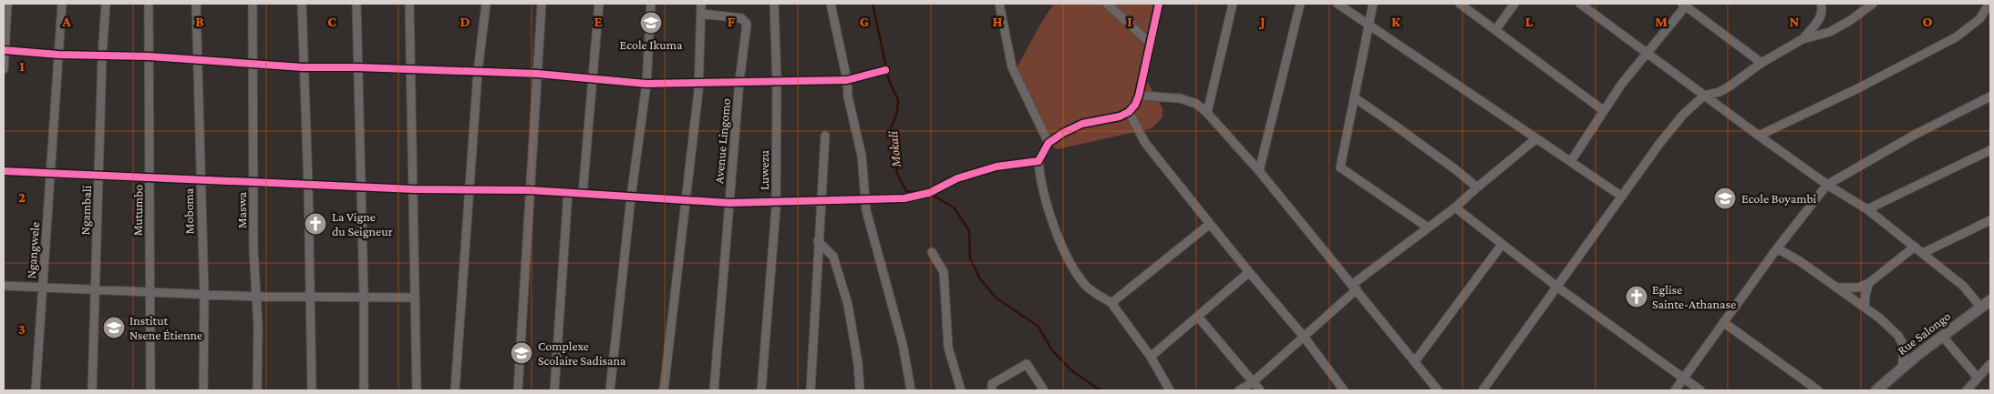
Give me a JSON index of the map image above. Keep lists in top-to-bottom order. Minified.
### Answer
{"streets":{"street":["Avenue Lingomo","Luwezu","Ngambali","Mutumbo","Maswa","Moboma","Ngangwele","Rue Salongo"]},"water":["Mokali"],"places":{"school or university":["Ecole Ikuma","Ecole Boyambi","Institut Nsene Étienne","Complexe Scolaire Sadisana"],"church":["La Vigne du Seigneur","Eglise Sainte-Athanase"]},"grid":{"columns":["A","B","C","D","E","F","G","H","I","J","K","L","M","N","O"],"rows":["1","2","3"]}}
